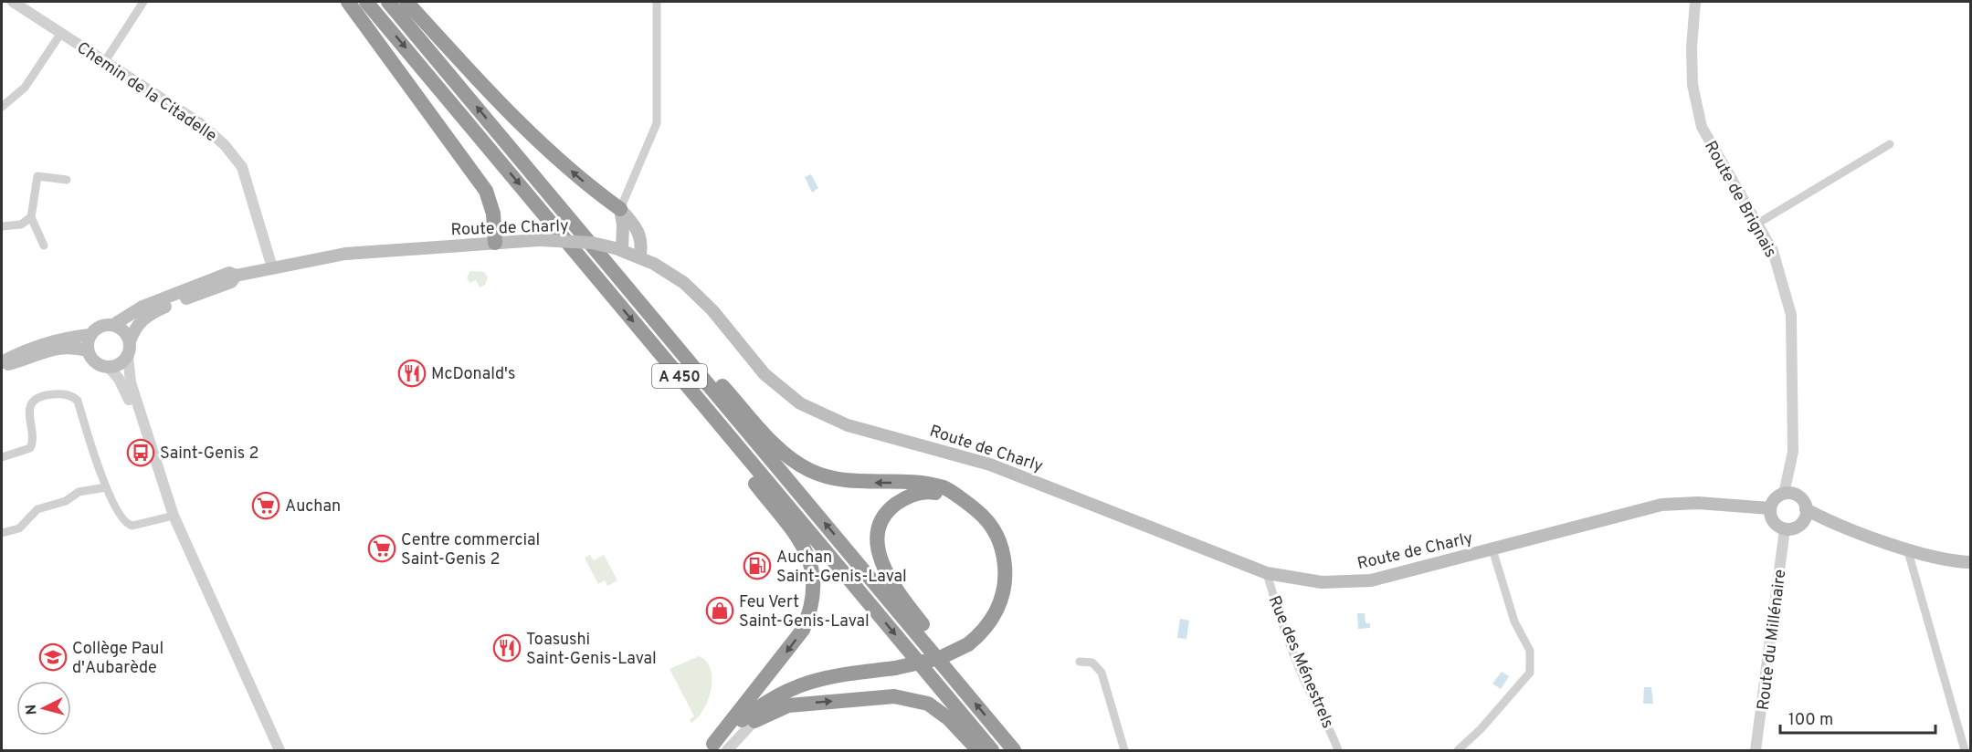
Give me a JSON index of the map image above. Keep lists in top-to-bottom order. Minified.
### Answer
{"streets":{"highway":["A 450"],"main road":["Route de Charly"],"street":["Chemin de la Citadelle","Route de Brignais","Route du Millénaire","Rue des Ménestrels"]},"crossings":[["Chemin de la Citadelle","Route de Charly"],["Route de Brignais","Route de Charly"],["Route de Brignais","Route du Millénaire"],["Route de Charly","Route du Millénaire"],["Route de Charly","Rue des Ménestrels"]],"places":{"restaurant":["McDonald's","Toasushi Saint-Genis-Laval"],"bus stop":["Saint-Genis 2"],"supermarket":["Auchan","Centre commercial Saint-Genis 2"],"fuel station":["Auchan Saint-Genis-Laval"],"shop":["Feu Vert Saint-Genis-Laval"],"school or university":["Collège Paul d'Aubarède"]},"scale_bar":"100 m","north":"left"}
